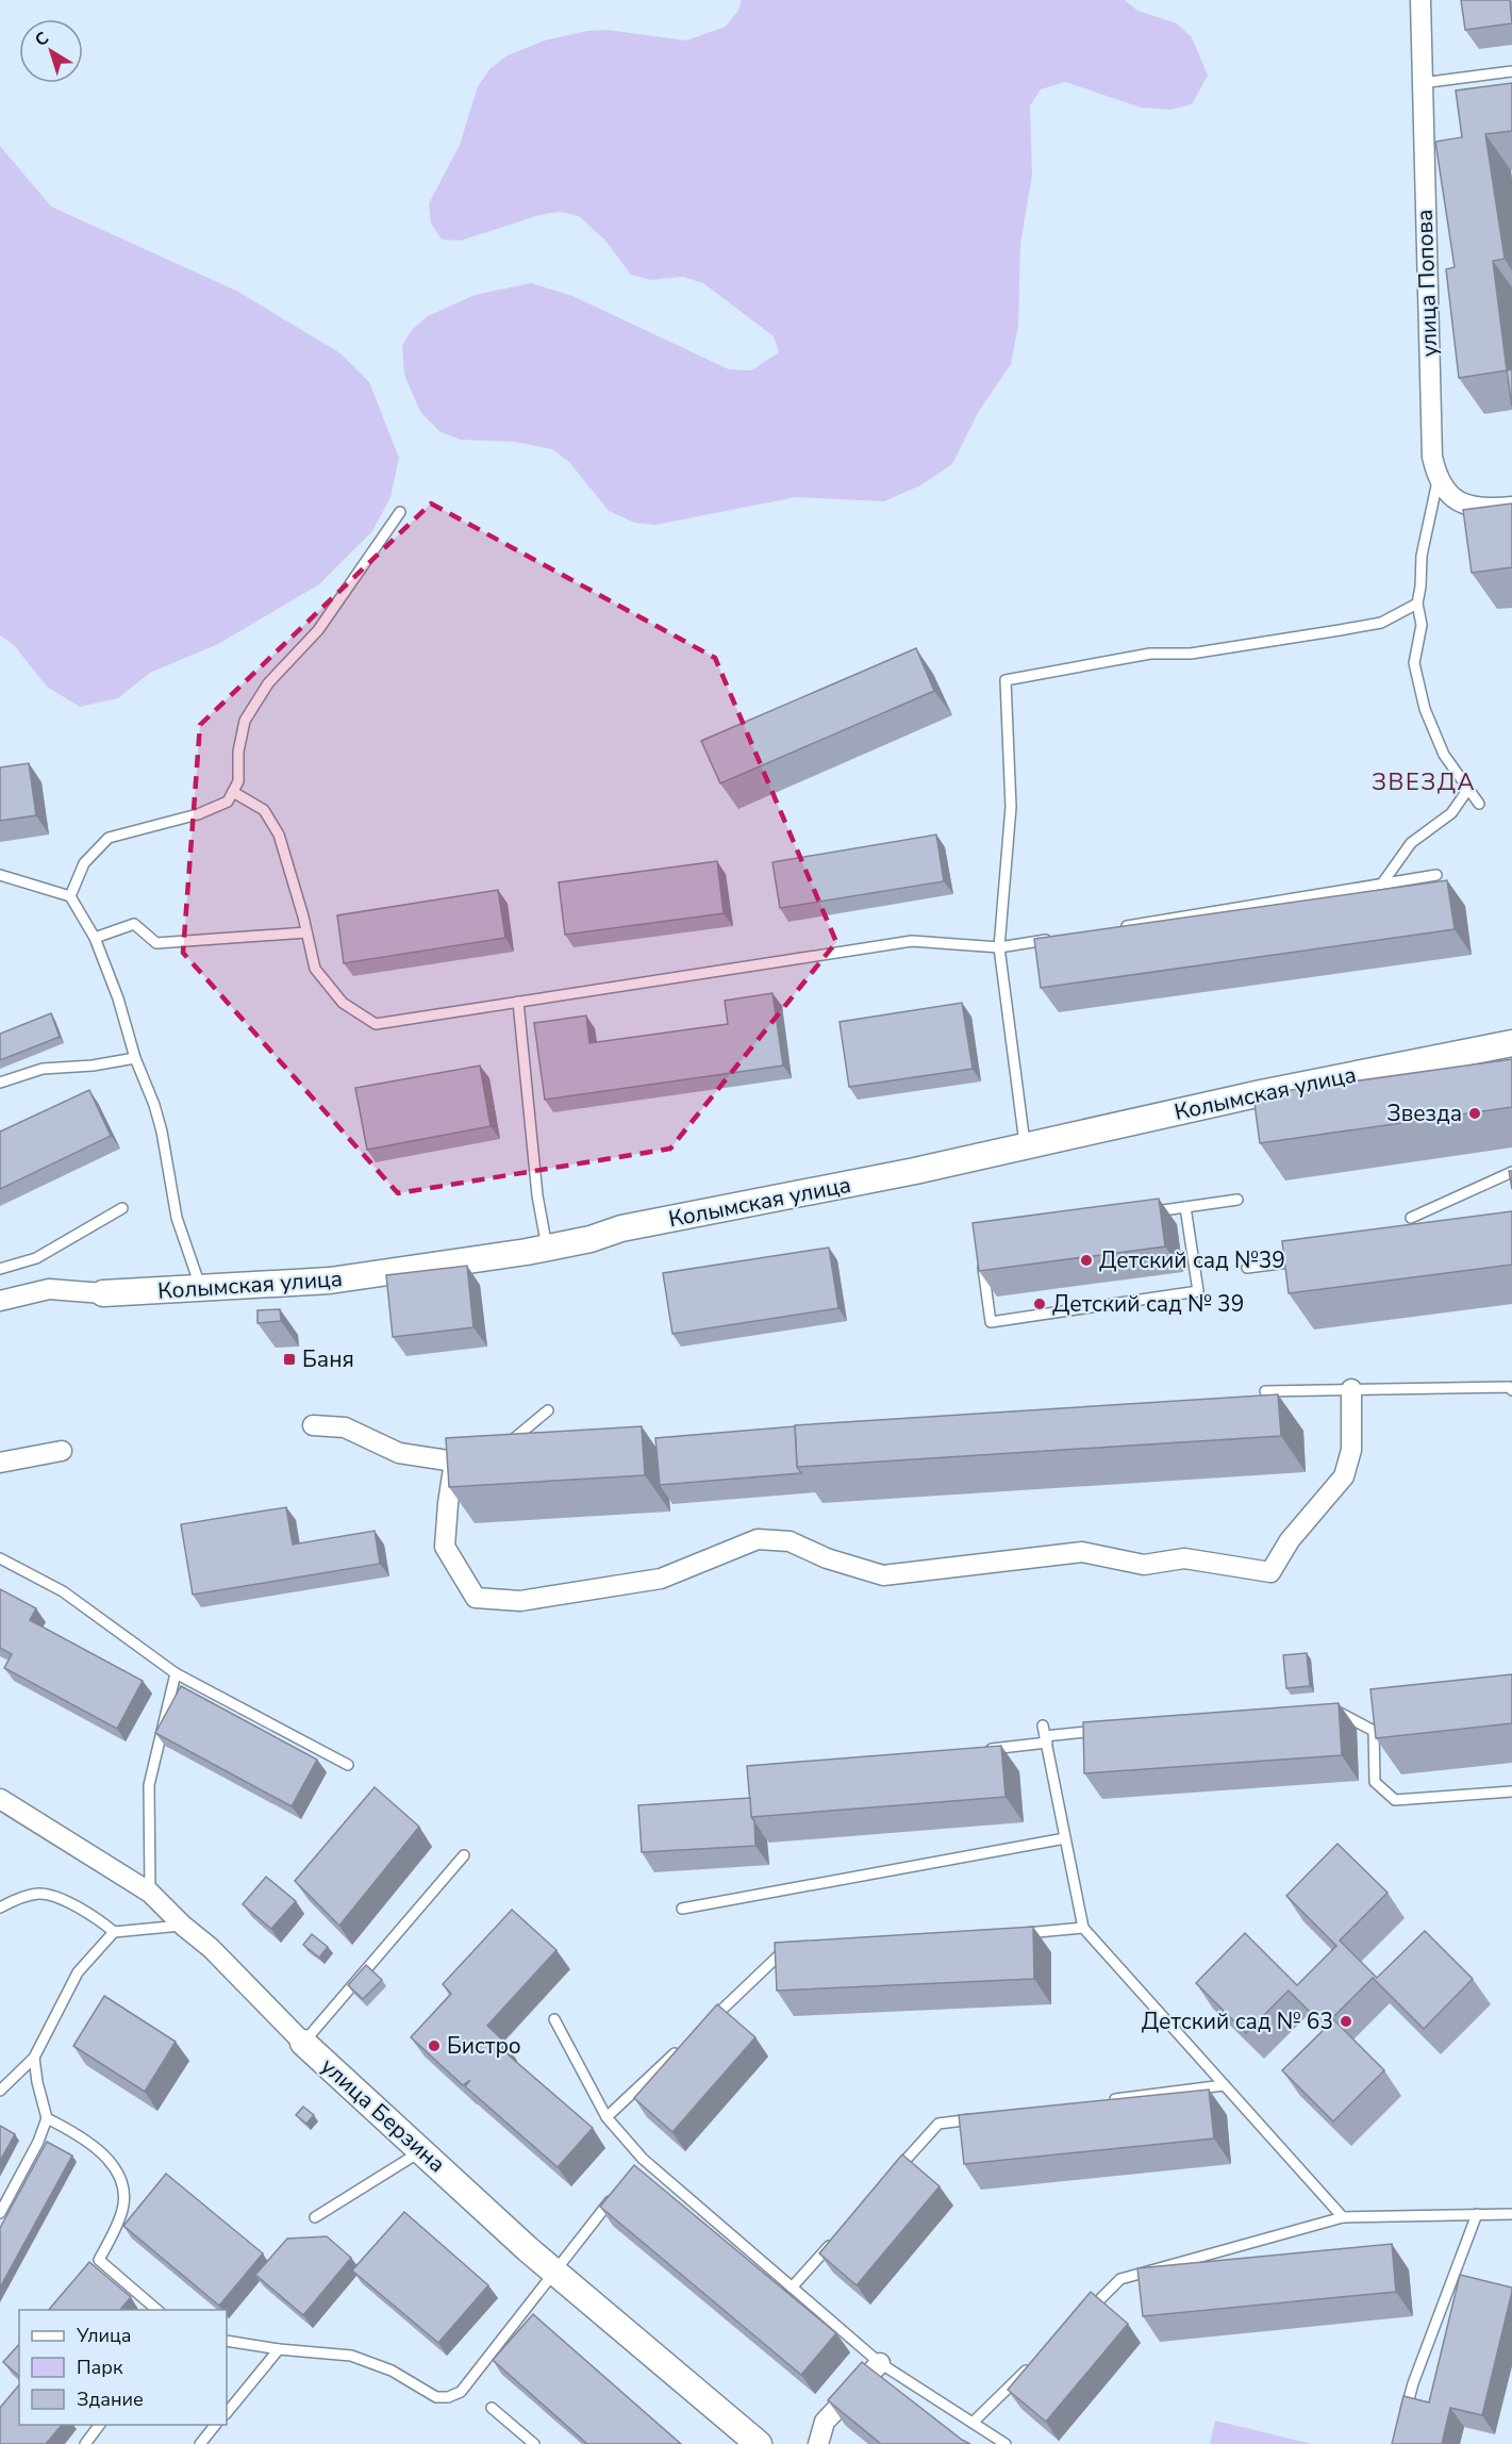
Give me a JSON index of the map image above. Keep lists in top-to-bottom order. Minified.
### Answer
{"streets":{"street":["улица Попова","Колымская улица","улица Берзина"]},"districts":["ЗВЕЗДА"],"places":{"other":["Звезда","Детский сад №39","Детский сад № 39","Детский сад № 63","Бистро"],"transit":["Баня"]},"legend":["Улица","Парк","Здание"],"north":"top left"}
